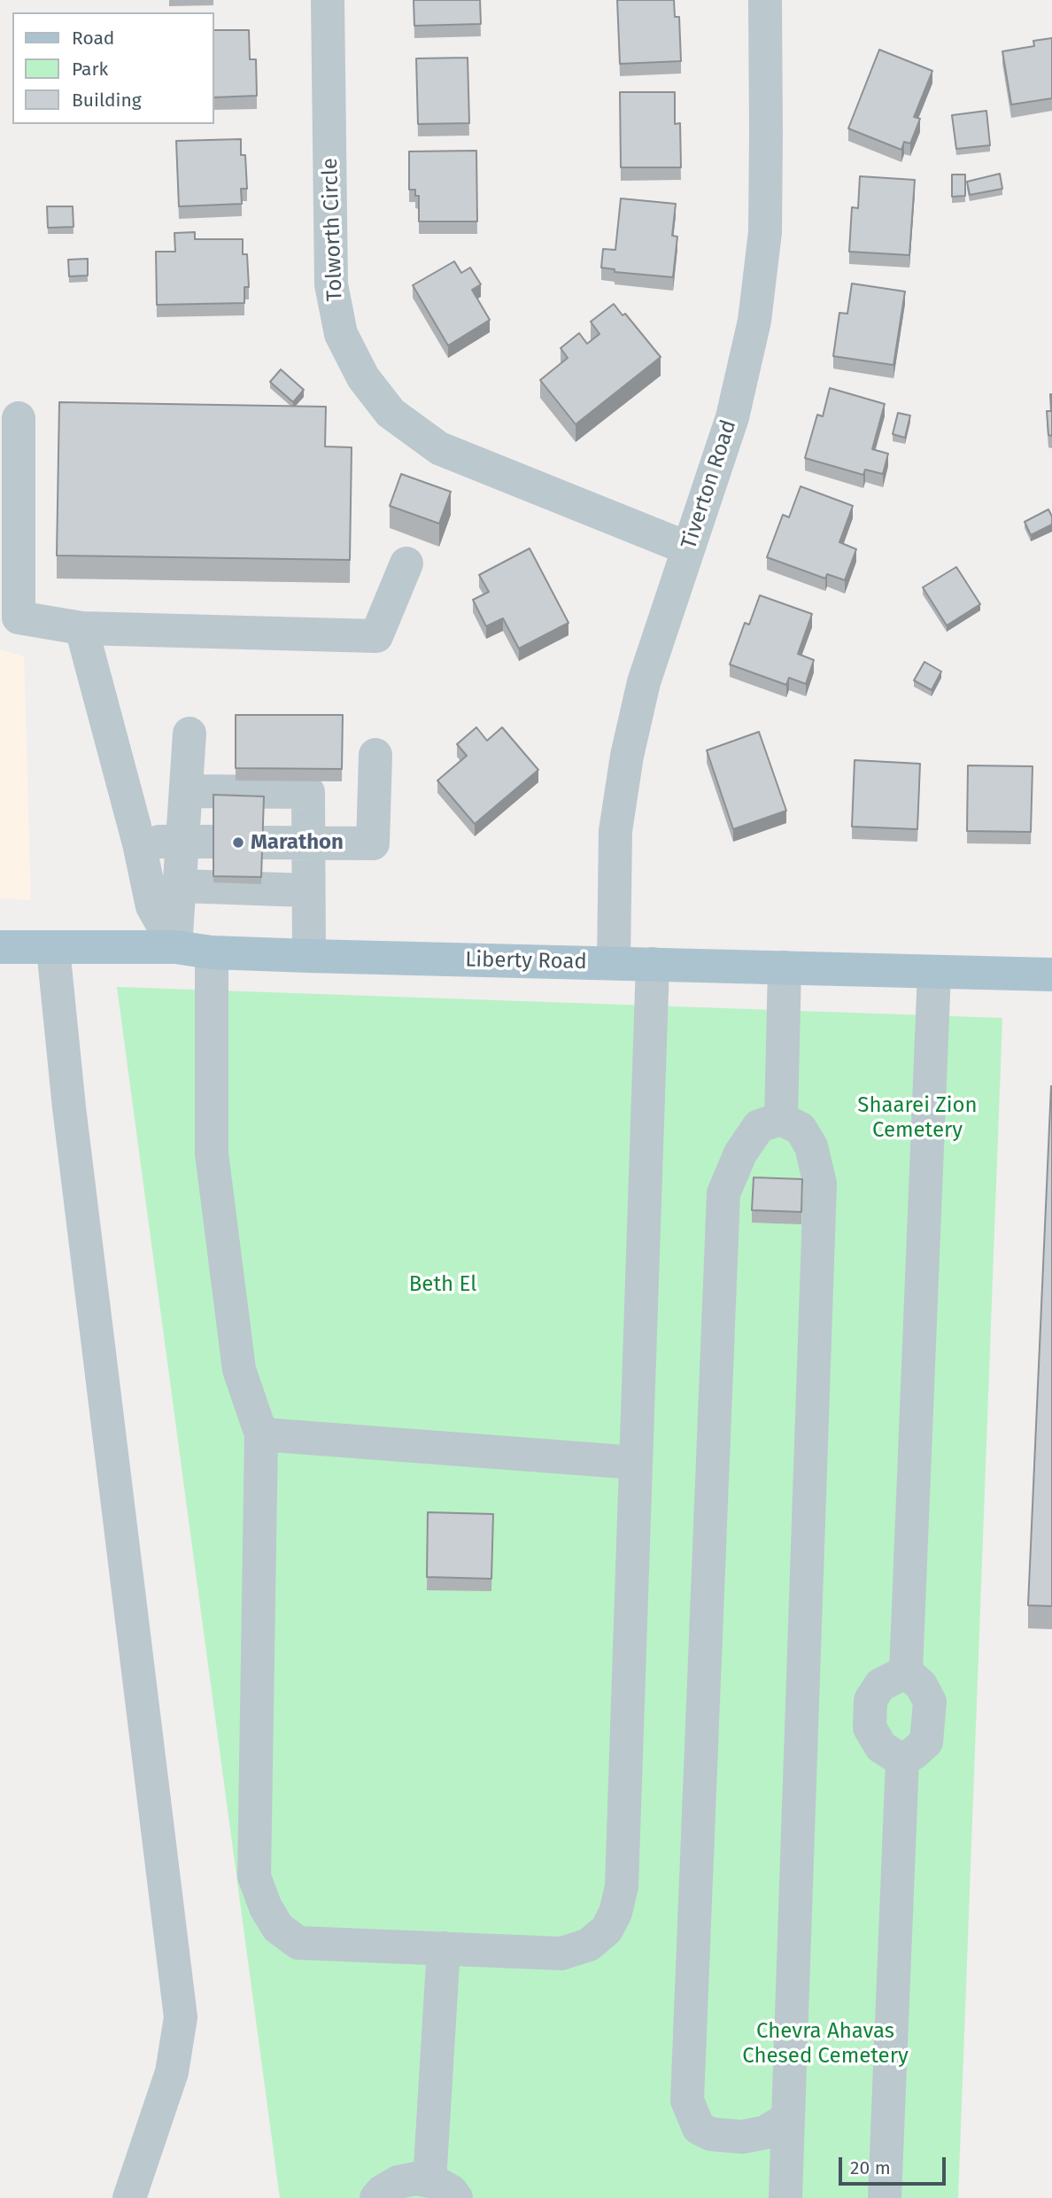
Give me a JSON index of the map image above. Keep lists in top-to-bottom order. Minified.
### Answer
{"streets":{"main road":["Liberty Road"],"street":["Tolworth Circle","Tiverton Road"]},"crossings":[["Tolworth Circle","Tiverton Road"],["Tiverton Road","Liberty Road"]],"parks":["Shaarei Zion Cemetery","Beth El","Chevra Ahavas Chesed Cemetery"],"places":["Marathon"],"legend":["Road","Park","Building"],"scale_bar":"20 m"}
